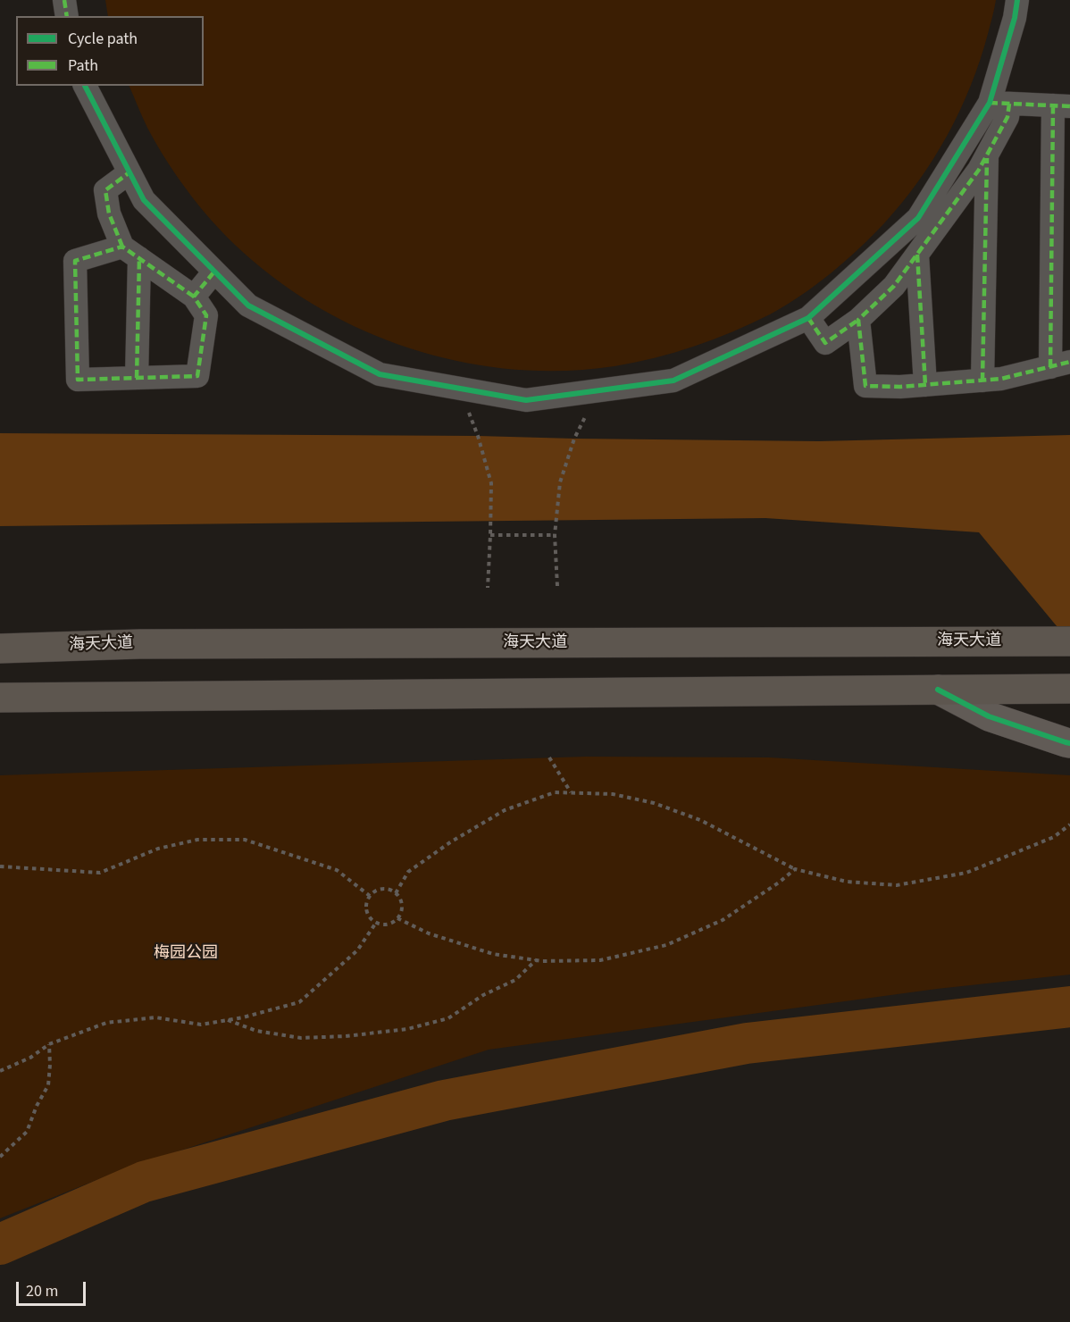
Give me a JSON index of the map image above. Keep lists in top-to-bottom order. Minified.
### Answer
{"streets":{"main road":["海天大道"]},"parks":["梅园公园"],"legend":["Cycle path","Path"],"scale_bar":"20 m"}
